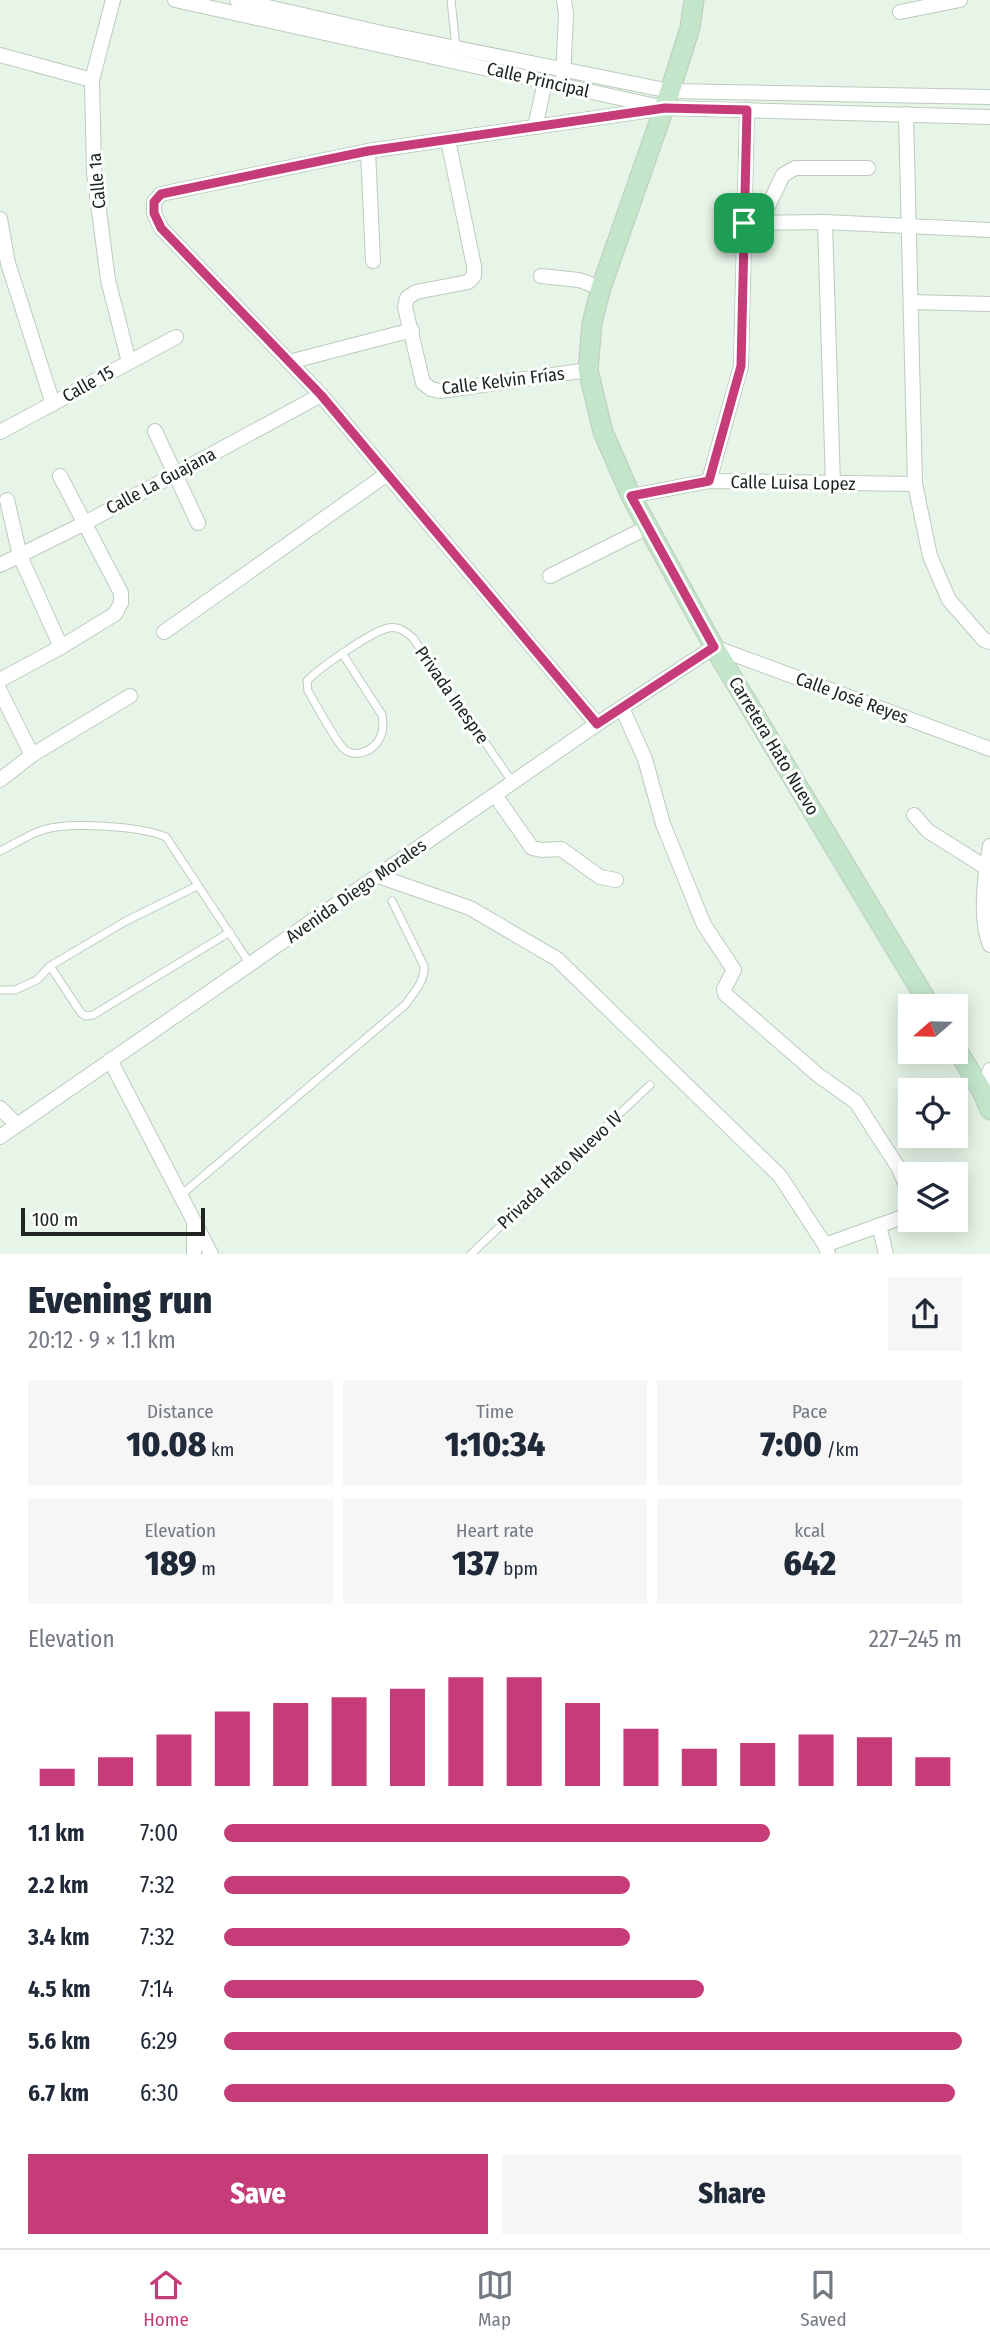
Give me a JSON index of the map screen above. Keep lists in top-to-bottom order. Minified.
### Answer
{"streets":{"main road":["Carretera Hato Nuevo"],"street":["Calle Principal","Calle 1a","Calle Kelvin Frías","Calle 15","Calle La Guajana","Calle Luisa Lopez","Calle José Reyes","Avenida Diego Morales"],"lane":["Privada Inespre","Privada Hato Nuevo IV"]},"crossings":[["Calle Principal","Carretera Hato Nuevo"],["Calle 1a","Calle 15"],["Calle Kelvin Frías","Carretera Hato Nuevo"],["Calle Luisa Lopez","Carretera Hato Nuevo"],["Privada Inespre","Avenida Diego Morales"],["Calle José Reyes","Carretera Hato Nuevo"],["Calle José Reyes","Avenida Diego Morales"],["Carretera Hato Nuevo","Avenida Diego Morales"]],"scale_bar":"100 m","north":"left","page":{"scale":"100 m","heading":["Evening run","20:12 · 9 × 1.1 km"],"stats":[["Distance","10.08 km"],["Time","1:10:34"],["Pace","7:00 /km"],["Elevation","189 m"],["Heart rate","137 bpm"],["kcal","642"]],"chart":["Elevation","227–245 m"],"list":[{"name":"1.1 km","note":"7:00"},{"name":"2.2 km","note":"7:32"},{"name":"3.4 km","note":"7:32"},{"name":"4.5 km","note":"7:14"},{"name":"5.6 km","note":"6:29"},{"name":"6.7 km","note":"6:30"}],"buttons":["Save","Share"],"tabs":["Home","Map","Saved"]}}
